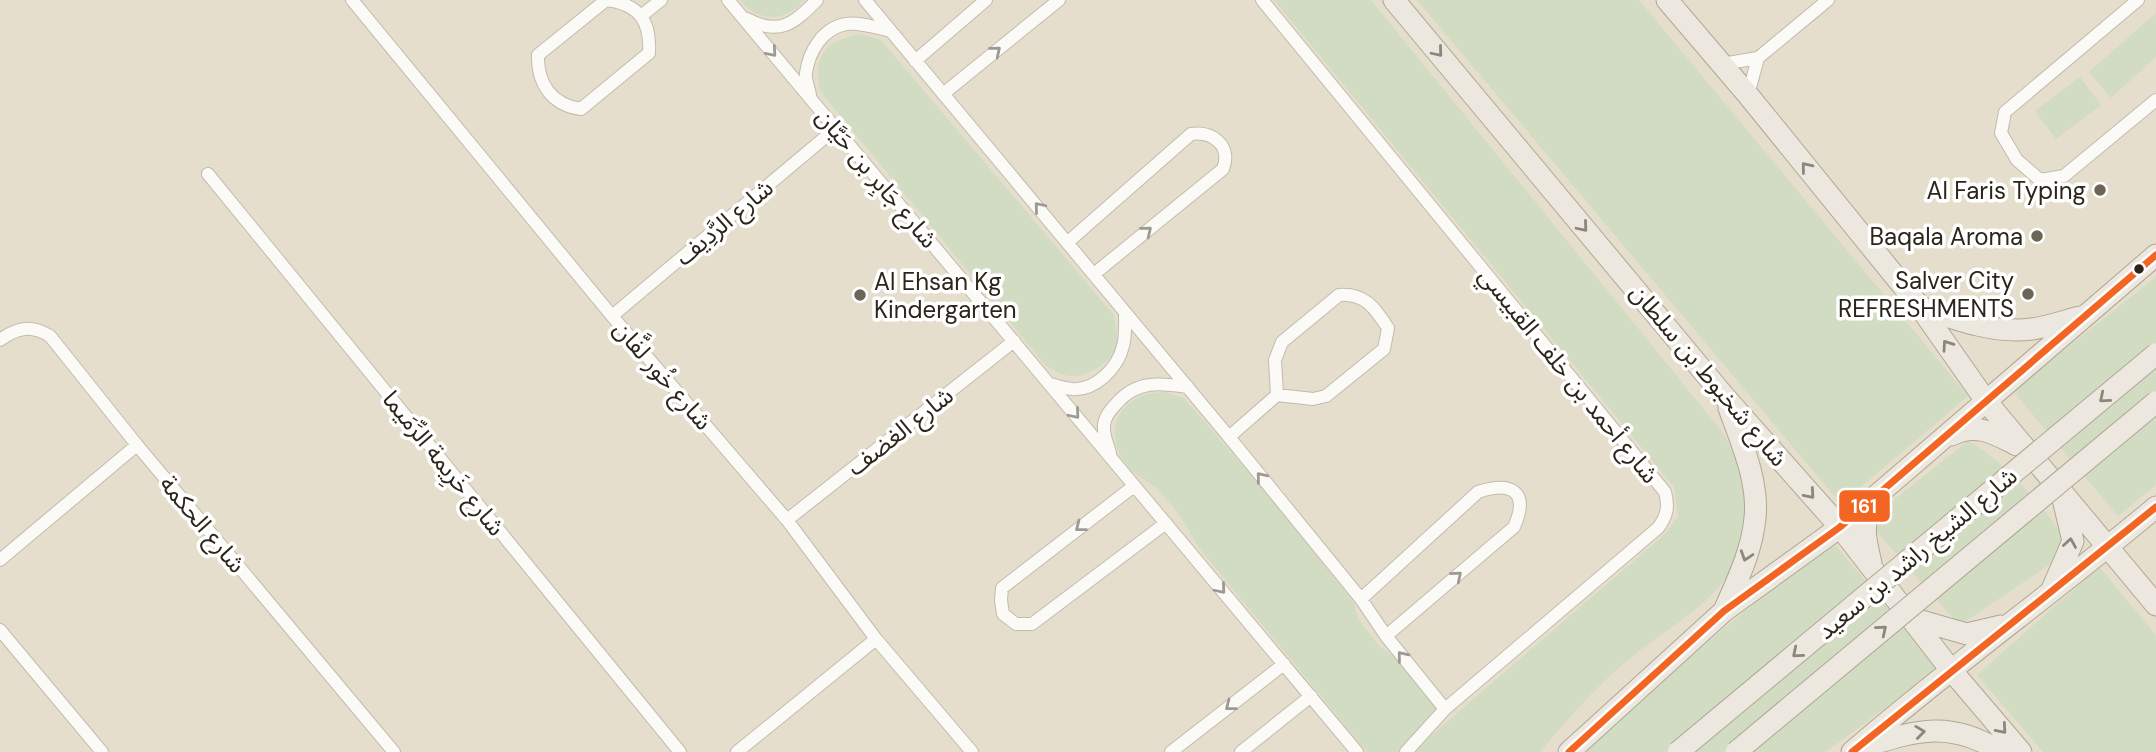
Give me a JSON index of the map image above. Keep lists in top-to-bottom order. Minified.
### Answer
{"streets":{"main road":["شارع شخبوط بن سلطان","شارع الشيخ راشد بن سعيد"],"street":["شارع جَابِر بن حَيَّان","شارع الرَّدِيف","شارع خُور لفَّان","شارع أحمد بن خلف القبيسي","شارع الغضف","شارع خَرِيمة الرِّمَيما","شارع الحكمة"]},"crossings":[["شارع جَابِر بن حَيَّان","شارع الرَّدِيف"],["شارع جَابِر بن حَيَّان","شارع الغضف"],["شارع الرَّدِيف","شارع خُور لفَّان"],["شارع خُور لفَّان","شارع الغضف"]],"one_way":["شارع شخبوط بن سلطان"],"places":["Al Faris Typing","Baqala Aroma","Salver City REFRESHMENTS","Al Ehsan Kg Kindergarten"],"lines":["transit line 161"]}
